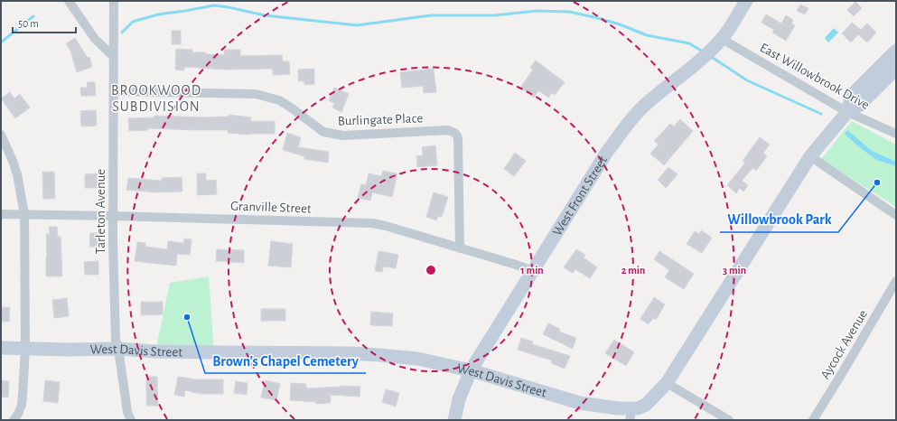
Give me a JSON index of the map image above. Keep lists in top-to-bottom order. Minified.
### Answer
{"streets":{"street":["East Willowbrook Drive","Burlingate Place","West Front Street","Granville Street","Tarleton Avenue","Aycock Avenue","West Davis Street"]},"crossings":[["East Willowbrook Drive","West Front Street"],["East Willowbrook Drive","West Davis Street"],["Burlingate Place","Granville Street"],["Burlingate Place","Tarleton Avenue"],["West Front Street","Granville Street"],["West Front Street","West Davis Street"],["Granville Street","Tarleton Avenue"],["Tarleton Avenue","West Davis Street"]],"districts":["BROOKWOOD SUBDIVISION"],"places":["Willowbrook Park","Brown's Chapel Cemetery"],"scale_bar":"50 m","rings":["1 min","2 min","3 min"]}
